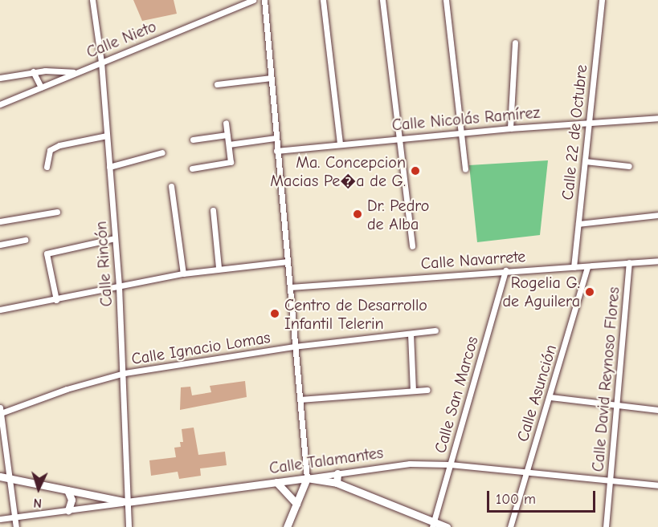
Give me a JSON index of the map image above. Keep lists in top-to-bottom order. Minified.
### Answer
{"streets":{"street":["Calle Nieto","Calle Nicolás Ramírez","Calle 22 de Octubre","Calle Navarrete","Calle Rincón","Calle Ignacio Lomas","Calle David Reynoso Flores","Calle Asunción","Calle San Marcos","Calle Talamantes"]},"crossings":[["Calle Nieto","Calle Rincón"],["Calle Nicolás Ramírez","Calle 22 de Octubre"],["Calle 22 de Octubre","Calle Navarrete"],["Calle Navarrete","Calle David Reynoso Flores"],["Calle Navarrete","Calle Asunción"],["Calle Navarrete","Calle San Marcos"],["Calle Rincón","Calle Ignacio Lomas"],["Calle Rincón","Calle Talamantes"],["Calle David Reynoso Flores","Calle Talamantes"],["Calle Asunción","Calle Talamantes"],["Calle San Marcos","Calle Talamantes"]],"places":["Ma. Concepcion Macias Pe�a de G.","Dr. Pedro de Alba","Rogelia G. de Aguilera","Centro de Desarrollo Infantil Telerin"],"scale_bar":"100 m","north":"bottom"}
